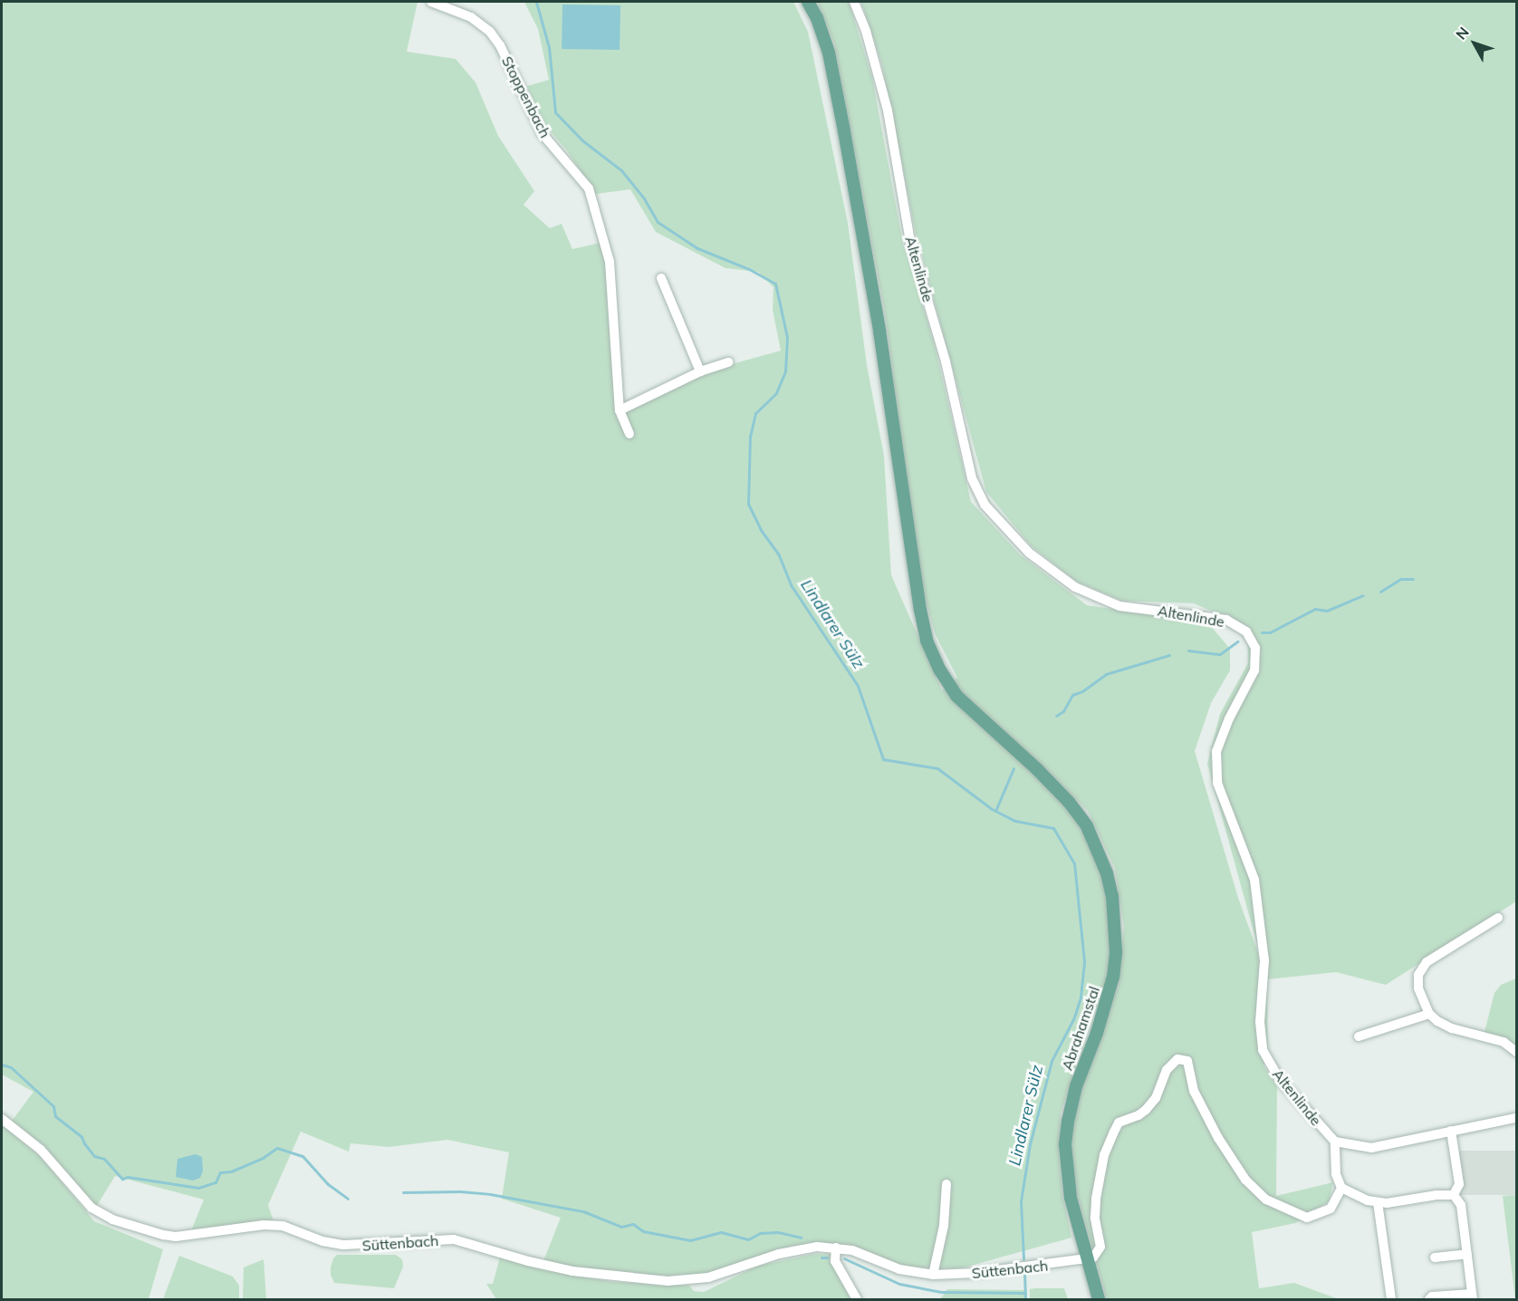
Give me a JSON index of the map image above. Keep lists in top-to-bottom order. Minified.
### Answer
{"streets":{"main road":["Abrahamstal"],"street":["Stoppenbach","Altenlinde","Süttenbach"]},"crossings":[["Abrahamstal","Süttenbach"]],"water":["Lindlarer Sülz"],"north":"top left"}
